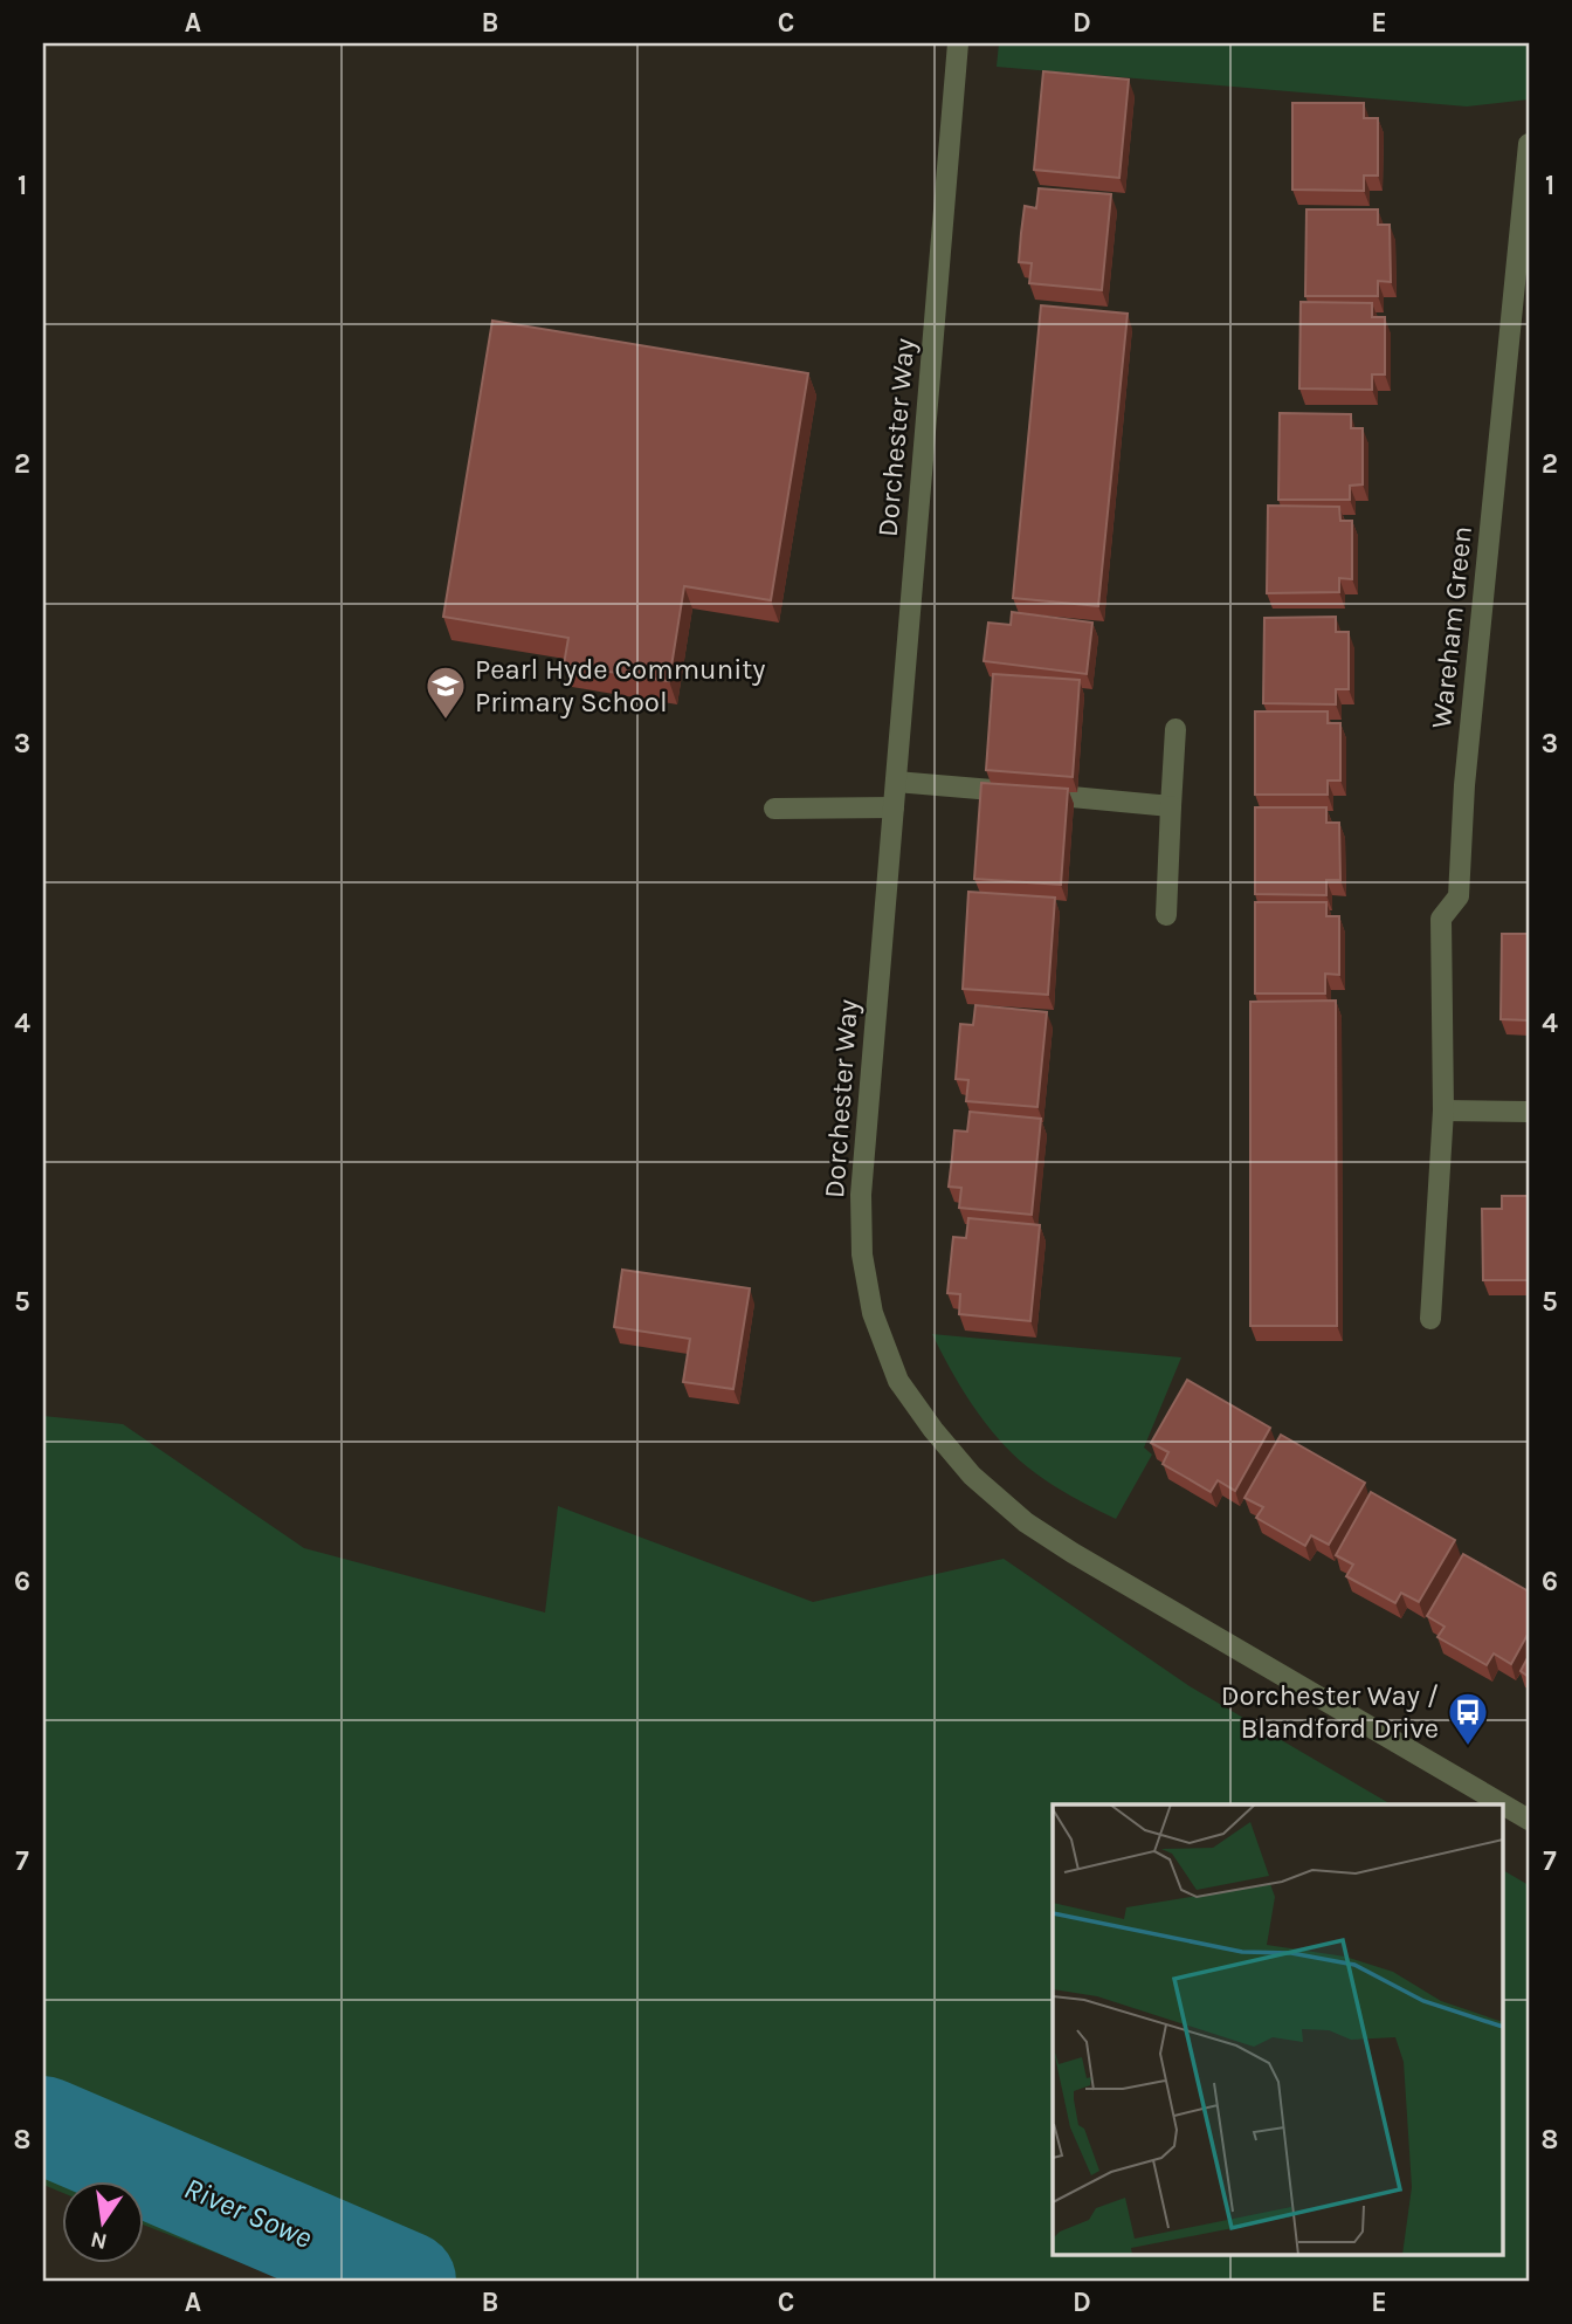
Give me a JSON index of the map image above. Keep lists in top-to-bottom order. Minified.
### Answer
{"streets":{"street":["Dorchester Way","Wareham Green"]},"water":["River Sowe"],"places":{"school or university":["Pearl Hyde Community Primary School"],"bus stop":["Dorchester Way / Blandford Drive"]},"north":"bottom","grid":{"columns":["A","B","C","D","E"],"rows":["1","2","3","4","5","6","7","8"]}}
